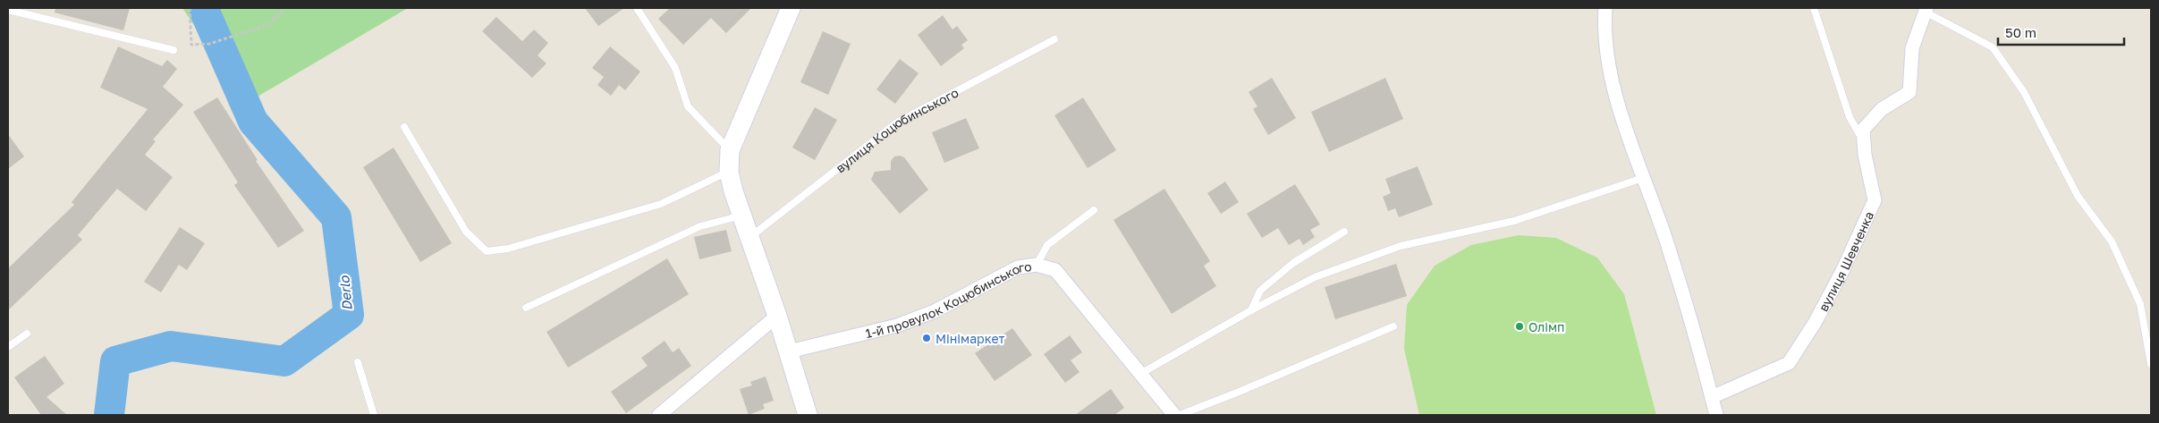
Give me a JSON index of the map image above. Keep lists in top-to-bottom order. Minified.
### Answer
{"streets":{"street":["вулиця Шевченка","1-й провулок Коцюбинського"],"lane":["вулиця Коцюбинського"]},"water":["Derlo"],"places":["Олімп","Мінімаркет"],"scale_bar":"50 m"}
